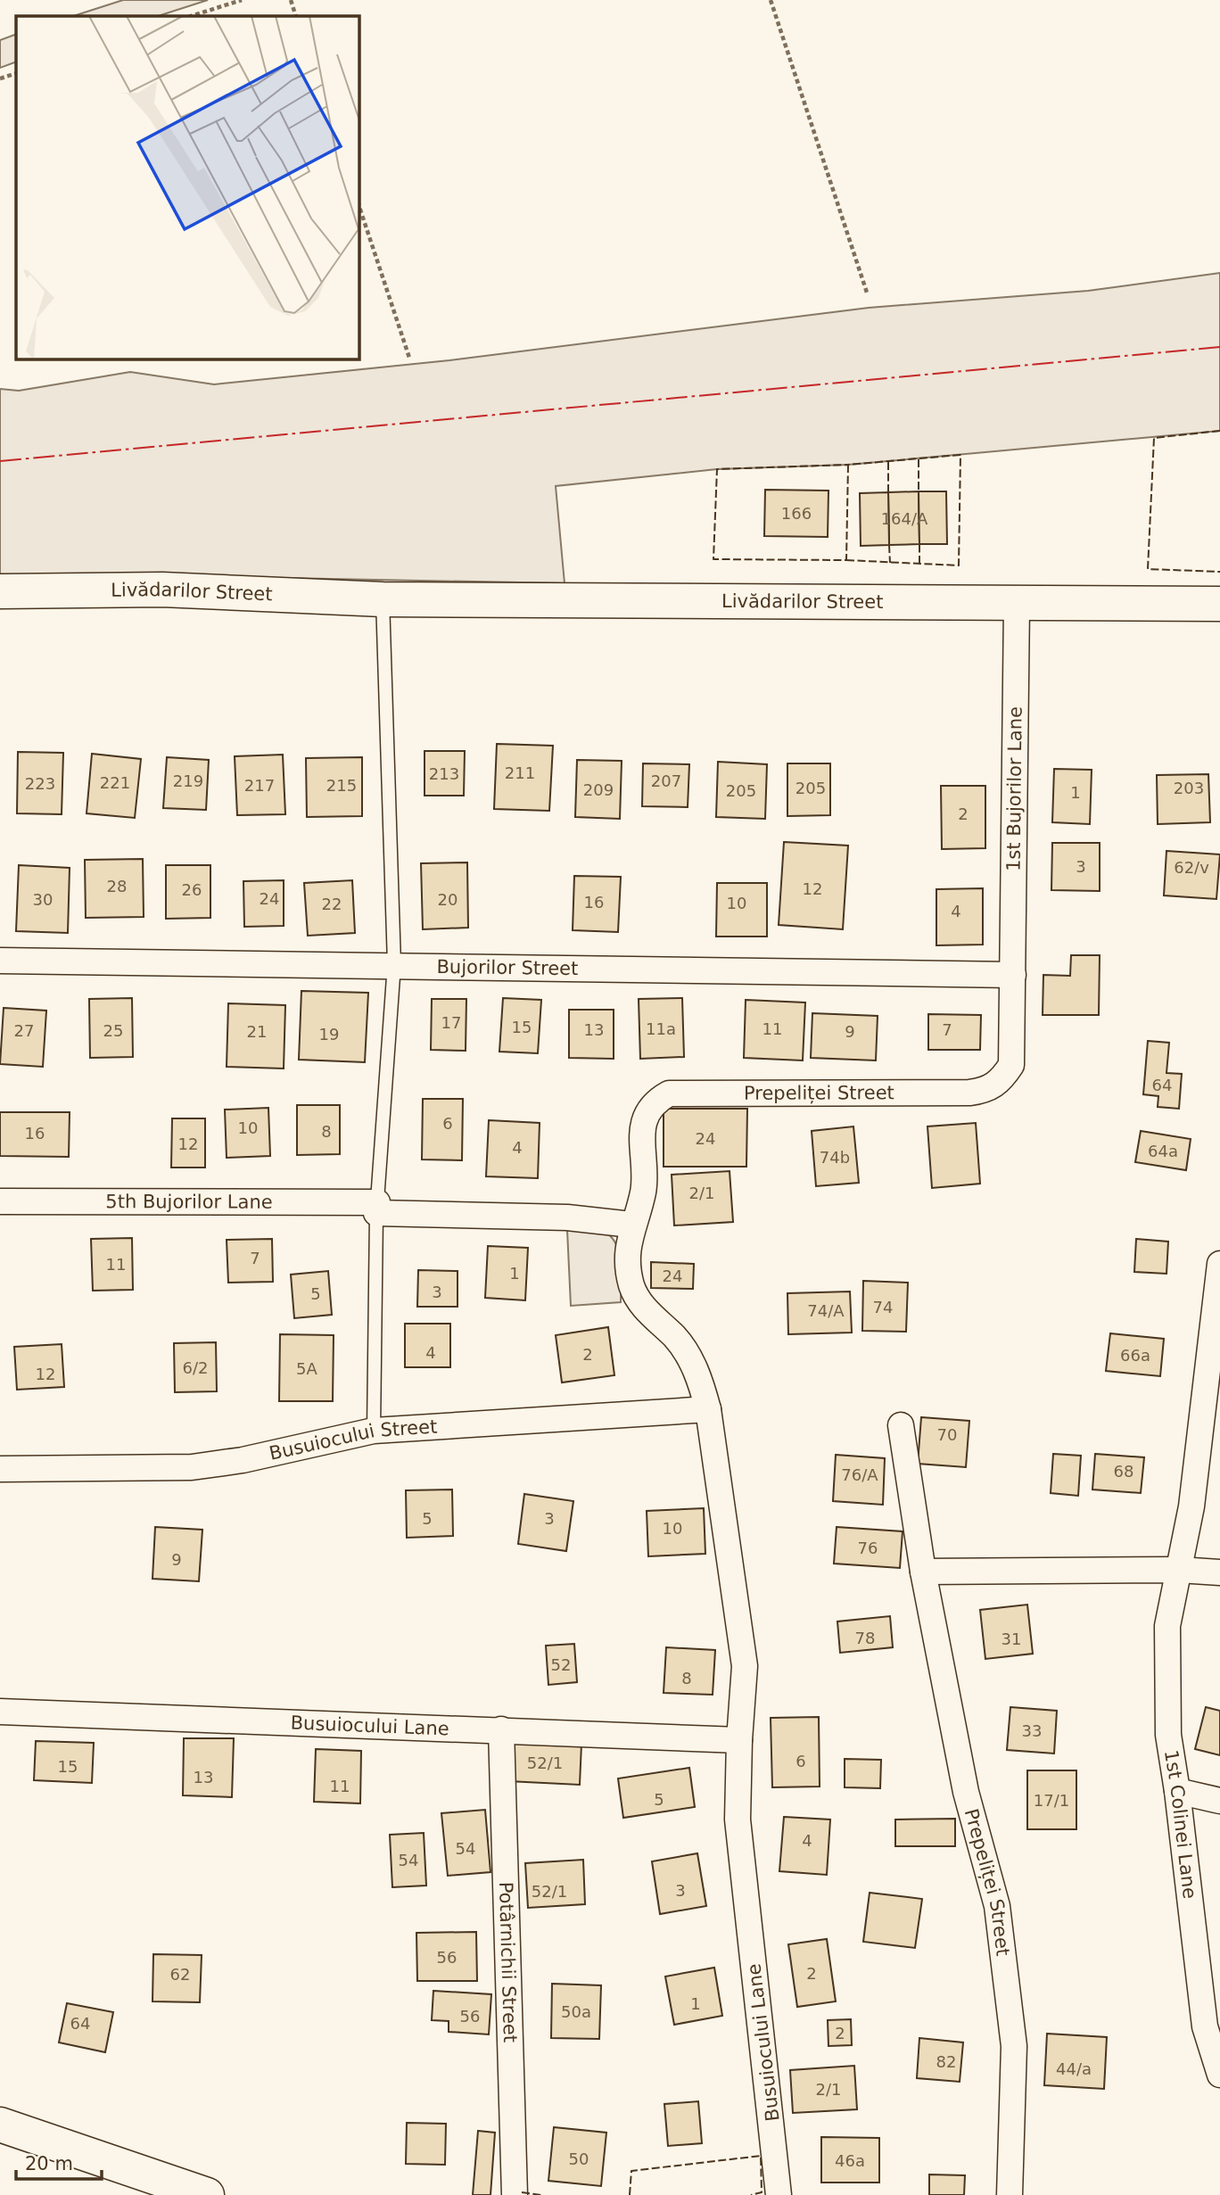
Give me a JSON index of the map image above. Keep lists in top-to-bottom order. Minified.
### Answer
{"streets":{"street":["Livădarilor Street","1st Bujorilor Lane","Bujorilor Street","Prepeliței Street","5th Bujorilor Lane","Busuiocului Street","Busuiocului Lane","1st Colinei Lane","Potârnichii Street"]},"crossings":[["Livădarilor Street","1st Bujorilor Lane"],["1st Bujorilor Lane","Bujorilor Street"],["1st Bujorilor Lane","Prepeliței Street"],["Bujorilor Street","Prepeliței Street"],["Prepeliței Street","5th Bujorilor Lane"],["Prepeliței Street","Busuiocului Lane"],["5th Bujorilor Lane","Busuiocului Lane"],["Busuiocului Street","Busuiocului Lane"],["Busuiocului Lane","Potârnichii Street"]],"house_numbers":["166","164/A","211","213","219","207","221","223","217","215","205","203","209","205","1","2","3","62/v","28","12","26","24","30","20","16","10","22","4","17","15","11a","11","13","7","27","25","21","9","19","64","6","10","8","16","24","12","4","64a","74b","2/1","7","11","1","24","3","5","74","74/A","4","2","66a","6/2","5A","12","70","68","76/A","5","3","10","76","9","78","31","52","8","33","6","52/1","15","13","11","5","17/1","4","54","54","3","52/1","56","2","62","1","50a","56","64","2","82","44/a","2/1","50","46a"],"scale_bar":"20 m"}
